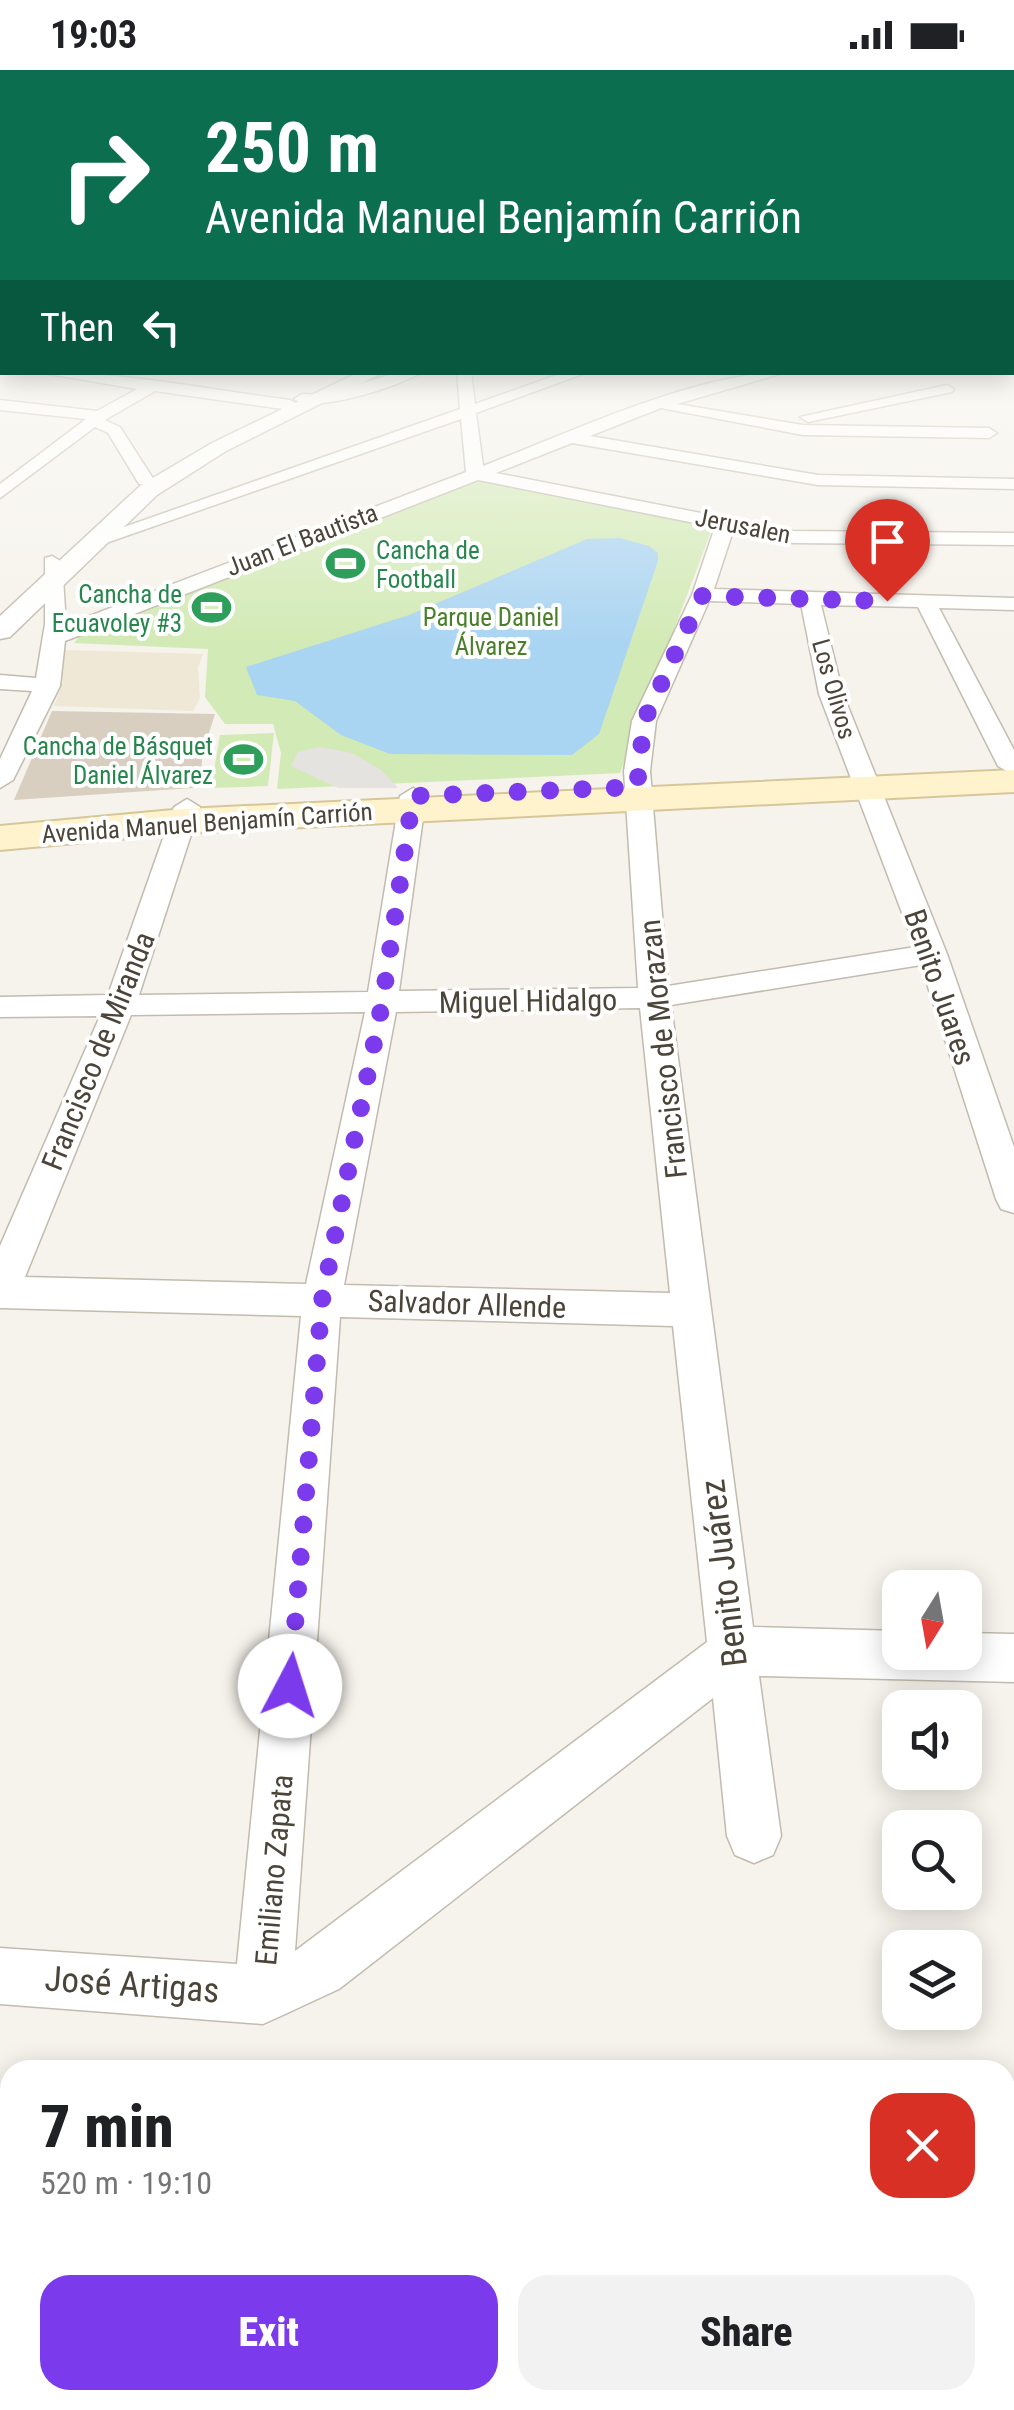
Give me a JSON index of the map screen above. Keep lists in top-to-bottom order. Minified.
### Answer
{"streets":{"main road":["Avenida Manuel Benjamín Carrión"],"street":["Jerusalen","Juan El Bautista","Los Olivos","Benito Juares","Miguel Hidalgo","Francisco de Morazan","Francisco de Miranda","Salvador Allende","Benito Juárez","Emiliano Zapata","José Artigas"]},"crossings":[["Jerusalen","Juan El Bautista"],["Jerusalen","Francisco de Morazan"],["Los Olivos","Avenida Manuel Benjamín Carrión"],["Los Olivos","Benito Juares"],["Avenida Manuel Benjamín Carrión","Benito Juares"],["Avenida Manuel Benjamín Carrión","Francisco de Morazan"],["Avenida Manuel Benjamín Carrión","Francisco de Miranda"],["Avenida Manuel Benjamín Carrión","Emiliano Zapata"],["Benito Juares","Miguel Hidalgo"],["Miguel Hidalgo","Francisco de Morazan"],["Miguel Hidalgo","Francisco de Miranda"],["Miguel Hidalgo","Emiliano Zapata"],["Francisco de Morazan","Salvador Allende"],["Francisco de Morazan","Benito Juárez"],["Francisco de Miranda","Salvador Allende"],["Salvador Allende","Benito Juárez"],["Salvador Allende","Emiliano Zapata"],["Emiliano Zapata","José Artigas"]],"parks":["Parque Daniel Álvarez"],"places":{"sports":["Cancha de Football","Cancha de Ecuavoley #3","Cancha de Básquet Daniel Álvarez"]},"north":"bottom","page":{"status":"19:03","turn":["250 m","Avenida Manuel Benjamín Carrión"],"then":"Then","heading":["7 min","520 m · 19:10"],"buttons":["Exit","Share"]}}
